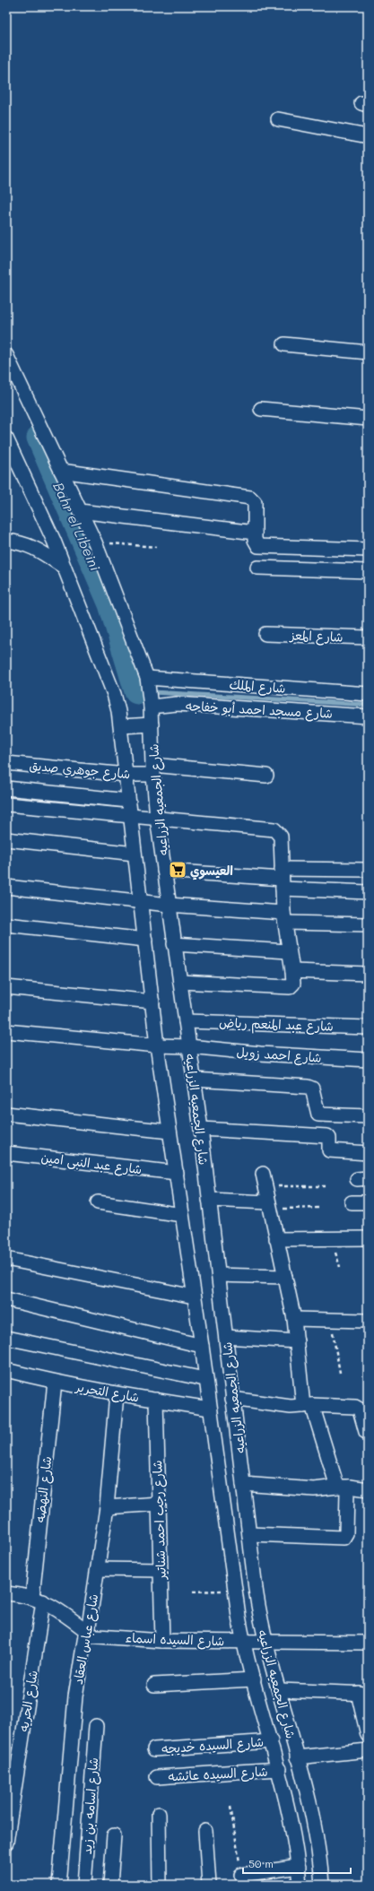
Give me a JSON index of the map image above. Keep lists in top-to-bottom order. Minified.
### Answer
{"streets":{"street":["شارع المعز","شارع الملك","شارع مسجد احمد أبو خفاجه","شارع جوهري صديق","شارع الجمعيه الزراعيه","شارع عبد المنعم رياض","شارع احمد زويل","شارع عبد النبى امين","شارع التحرير","شارع النهضه","شارع رجب احمد شناتير","شارع عباس العقاد","شارع السيده اسماء","شارع الحريه","شارع السيده خديجه","شارع السيده عائشه","شارع اسامه بن زيد"]},"crossings":[["شارع الملك","شارع الجمعيه الزراعيه"],["شارع مسجد احمد أبو خفاجه","شارع الجمعيه الزراعيه"],["شارع جوهري صديق","شارع الجمعيه الزراعيه"],["شارع الجمعيه الزراعيه","شارع عبد المنعم رياض"],["شارع الجمعيه الزراعيه","شارع احمد زويل"],["شارع الجمعيه الزراعيه","شارع عبد النبى امين"],["شارع الجمعيه الزراعيه","شارع التحرير"],["شارع الجمعيه الزراعيه","شارع السيده اسماء"],["شارع الجمعيه الزراعيه","شارع السيده خديجه"],["شارع الجمعيه الزراعيه","شارع السيده عائشه"],["شارع التحرير","شارع النهضه"],["شارع التحرير","شارع رجب احمد شناتير"],["شارع التحرير","شارع عباس العقاد"],["شارع النهضه","شارع الحريه"],["شارع رجب احمد شناتير","شارع السيده اسماء"],["شارع عباس العقاد","شارع السيده اسماء"]],"water":["Bahr el Libeini"],"places":{"supermarket":["العيسوي"]},"scale_bar":"50 m"}
